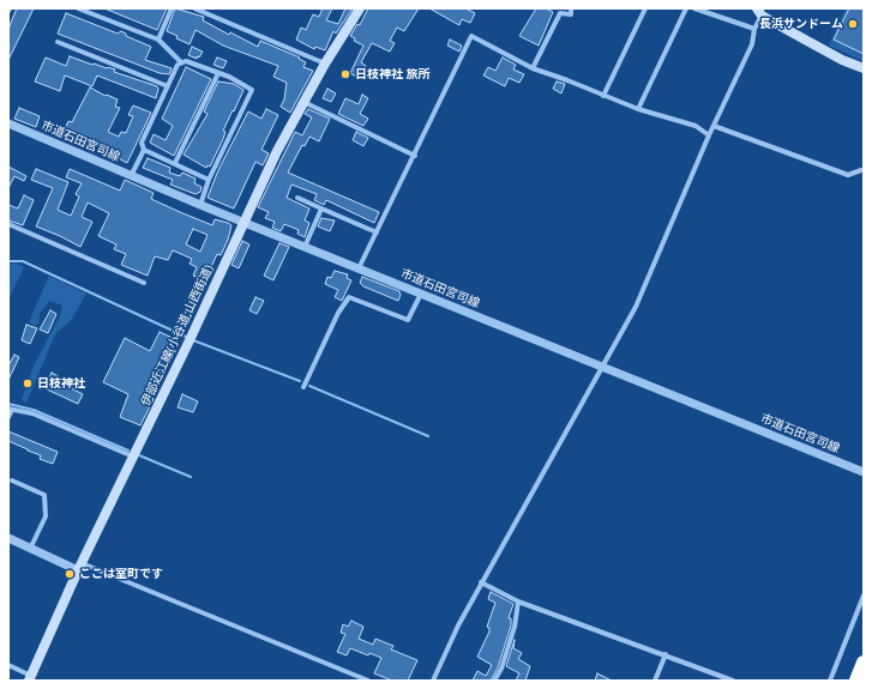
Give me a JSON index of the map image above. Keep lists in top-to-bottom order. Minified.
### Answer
{"streets":{"main road":["伊部近江線(小谷道;山西街道)"],"street":["市道石田宮司線"]},"crossings":[["市道石田宮司線","伊部近江線(小谷道;山西街道)"]],"places":["長浜サンドーム","日枝神社 旅所","日枝神社","ここは室町です"]}
